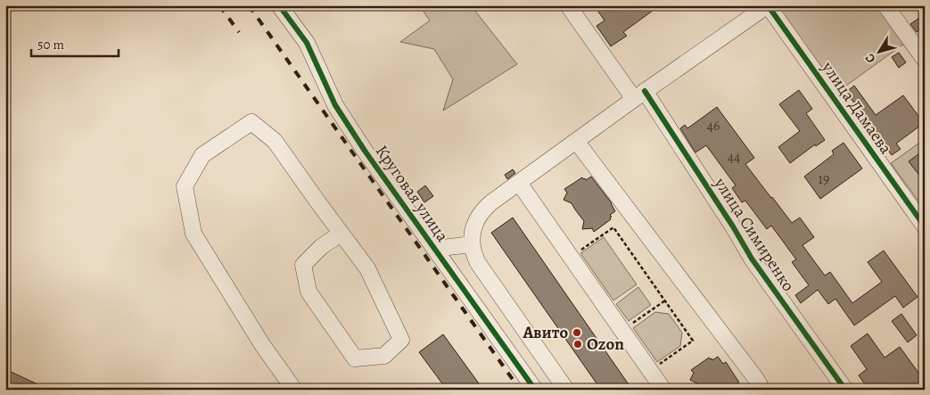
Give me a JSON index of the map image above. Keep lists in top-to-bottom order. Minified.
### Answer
{"streets":{"street":["улица Дамаева","Круговая улица","улица Симиренко"]},"places":["Авито","Ozon"],"house_numbers":["46","44","19"],"scale_bar":"50 m","north":"bottom left"}
